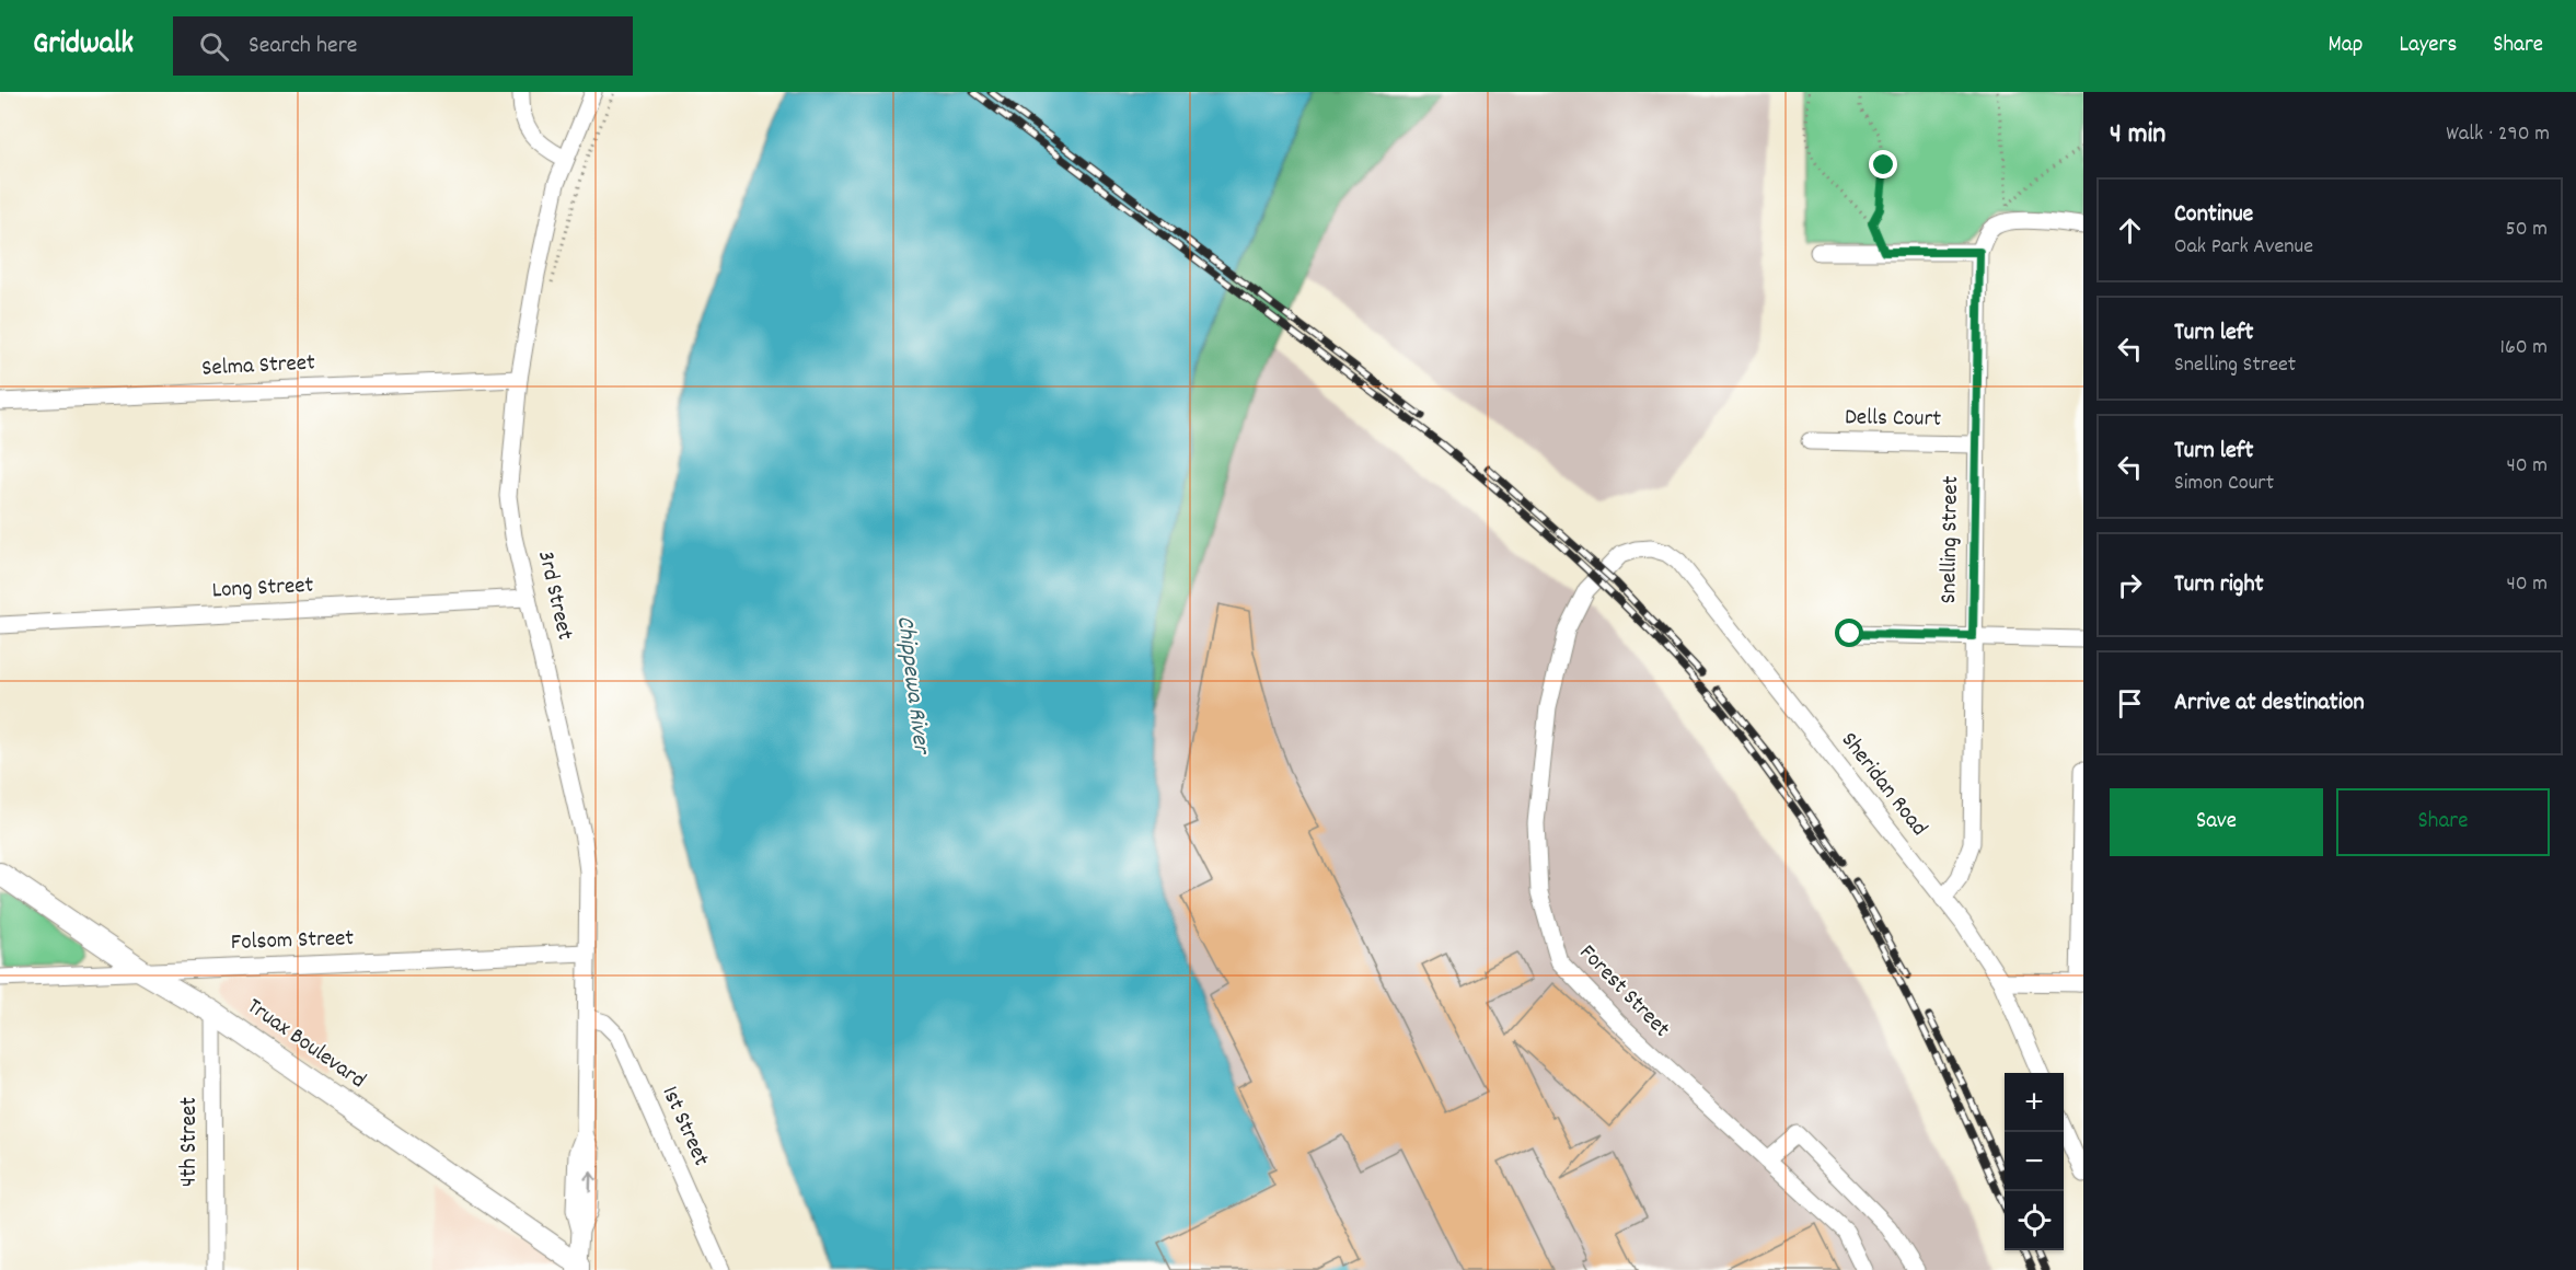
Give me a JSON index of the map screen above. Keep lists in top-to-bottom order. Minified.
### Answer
{"streets":{"main road":["Truax Boulevard"],"street":["Selma Street","Dells Court","Snelling Street","Long Street","3rd Street","Sheridan Road","Folsom Street","Forest Street","1st Street","4th Street"]},"crossings":[["Selma Street","3rd Street"],["Dells Court","Snelling Street"],["Snelling Street","Sheridan Road"],["Long Street","3rd Street"],["3rd Street","Folsom Street"],["3rd Street","Truax Boulevard"],["3rd Street","1st Street"],["Sheridan Road","Forest Street"],["Folsom Street","Truax Boulevard"],["Truax Boulevard","4th Street"]],"water":["Chippewa River"],"page":{"header":"Gridwalk","search":"Search here","nav":["Map","Layers","Share"],"heading":["4 min","Walk · 290 m"],"list":[["Continue","Oak Park Avenue","50 m"],["Turn left","Snelling Street","160 m"],["Turn left","Simon Court","40 m"],["Turn right","40 m"],"Arrive at destination"],"buttons":["Save","Share"],"map_buttons":["+","−"]}}
